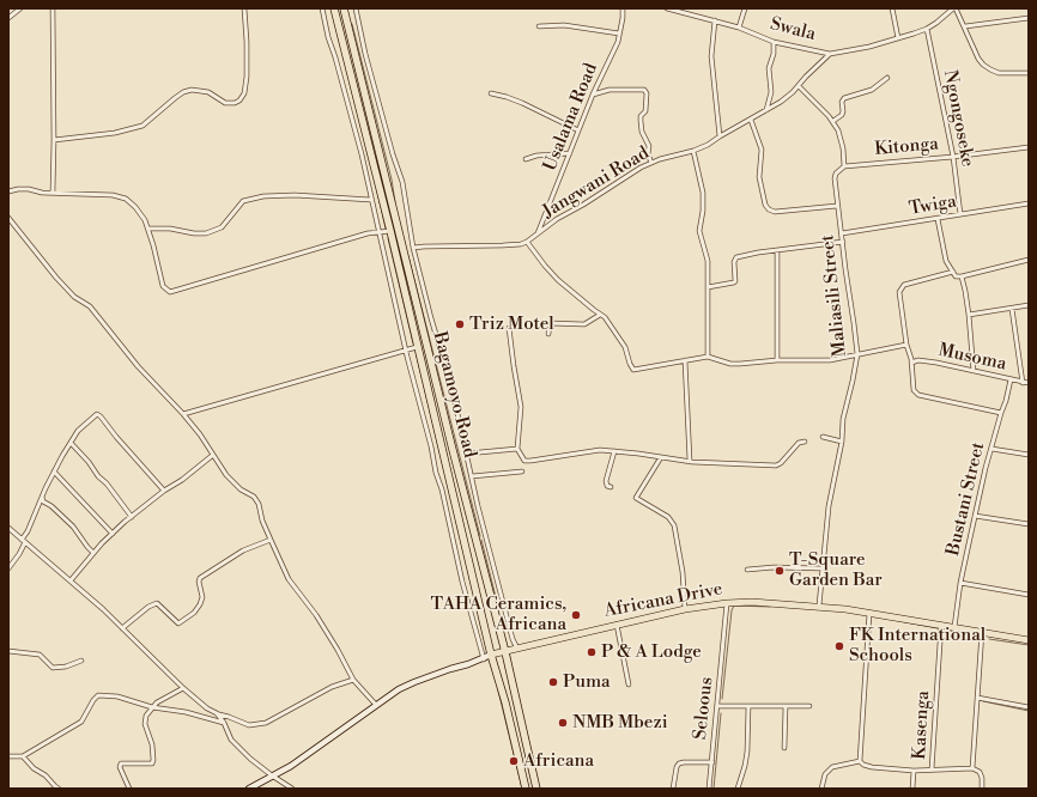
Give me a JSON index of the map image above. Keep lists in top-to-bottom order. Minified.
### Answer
{"streets":{"highway":["Bagamoyo Road"],"main road":["Africana Drive"],"street":["Swala","Usalama Road","Ngongoseke","Kitonga","Jangwani Road","Twiga","Maliasili Street","Musoma","Bustani Street","Seloous","Kasenga"]},"crossings":[["Swala","Jangwani Road"],["Usalama Road","Jangwani Road"],["Ngongoseke","Kitonga"],["Ngongoseke","Twiga"],["Kitonga","Maliasili Street"],["Twiga","Maliasili Street"],["Maliasili Street","Africana Drive"],["Musoma","Bustani Street"],["Bagamoyo Road","Africana Drive"],["Bustani Street","Africana Drive"],["Africana Drive","Seloous"],["Africana Drive","Kasenga"]],"places":["Triz Motel","T-Square Garden Bar","TAHA Ceramics, Africana","FK International Schools","P & A Lodge","Puma","NMB Mbezi","Africana"]}
